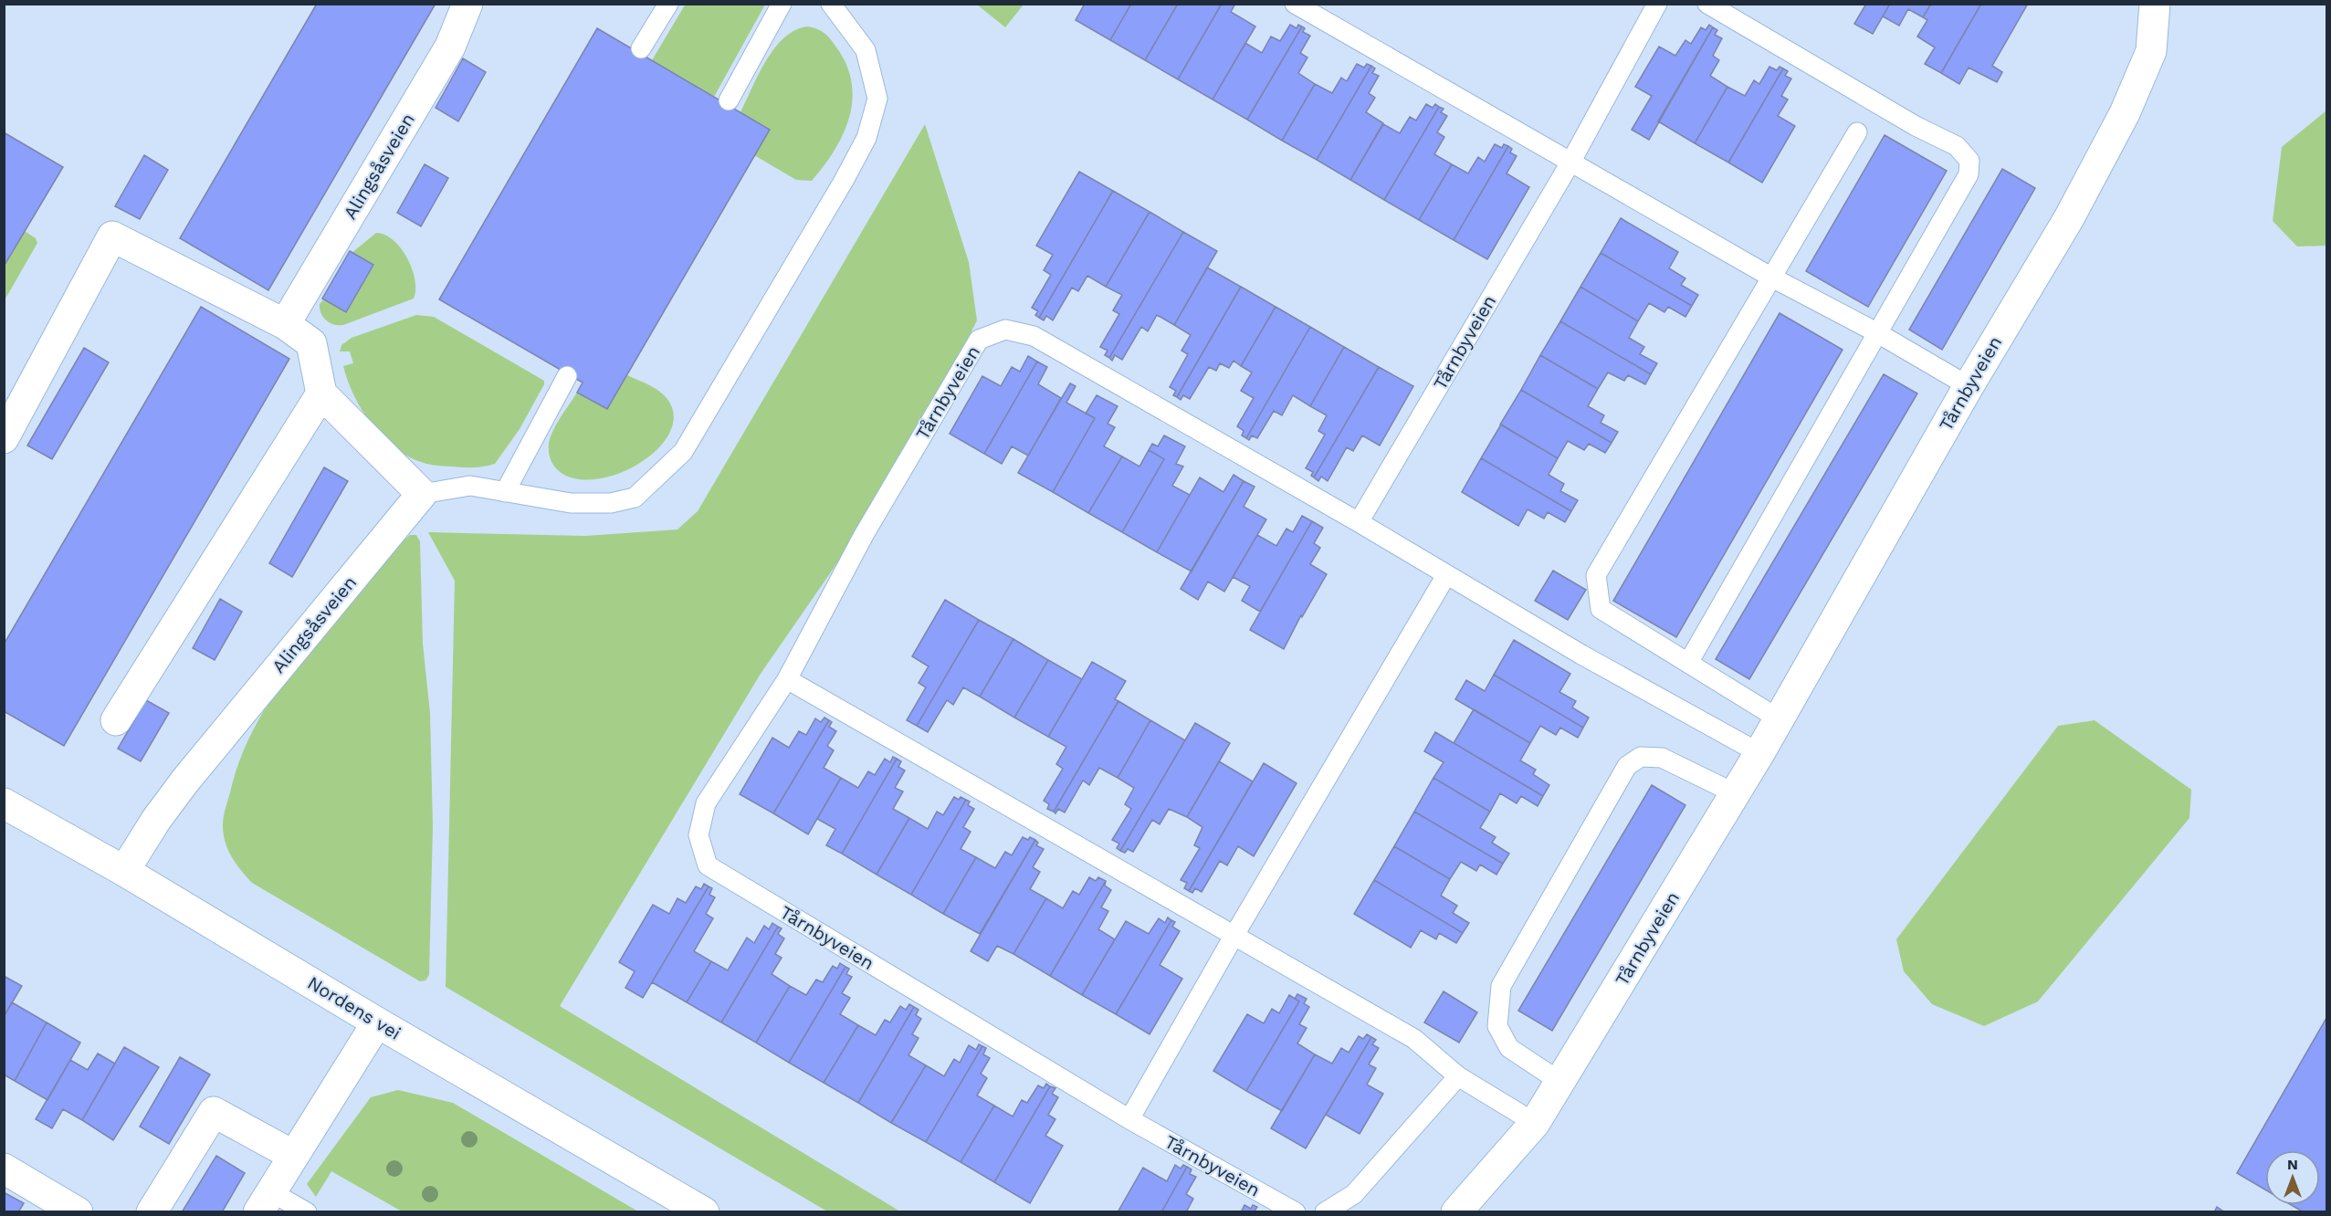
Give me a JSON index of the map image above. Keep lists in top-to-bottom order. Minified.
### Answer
{"streets":{"street":["Alingsåsveien","Tårnbyveien","Nordens vei"]},"crossings":[["Alingsåsveien","Nordens vei"]],"north":"top"}
